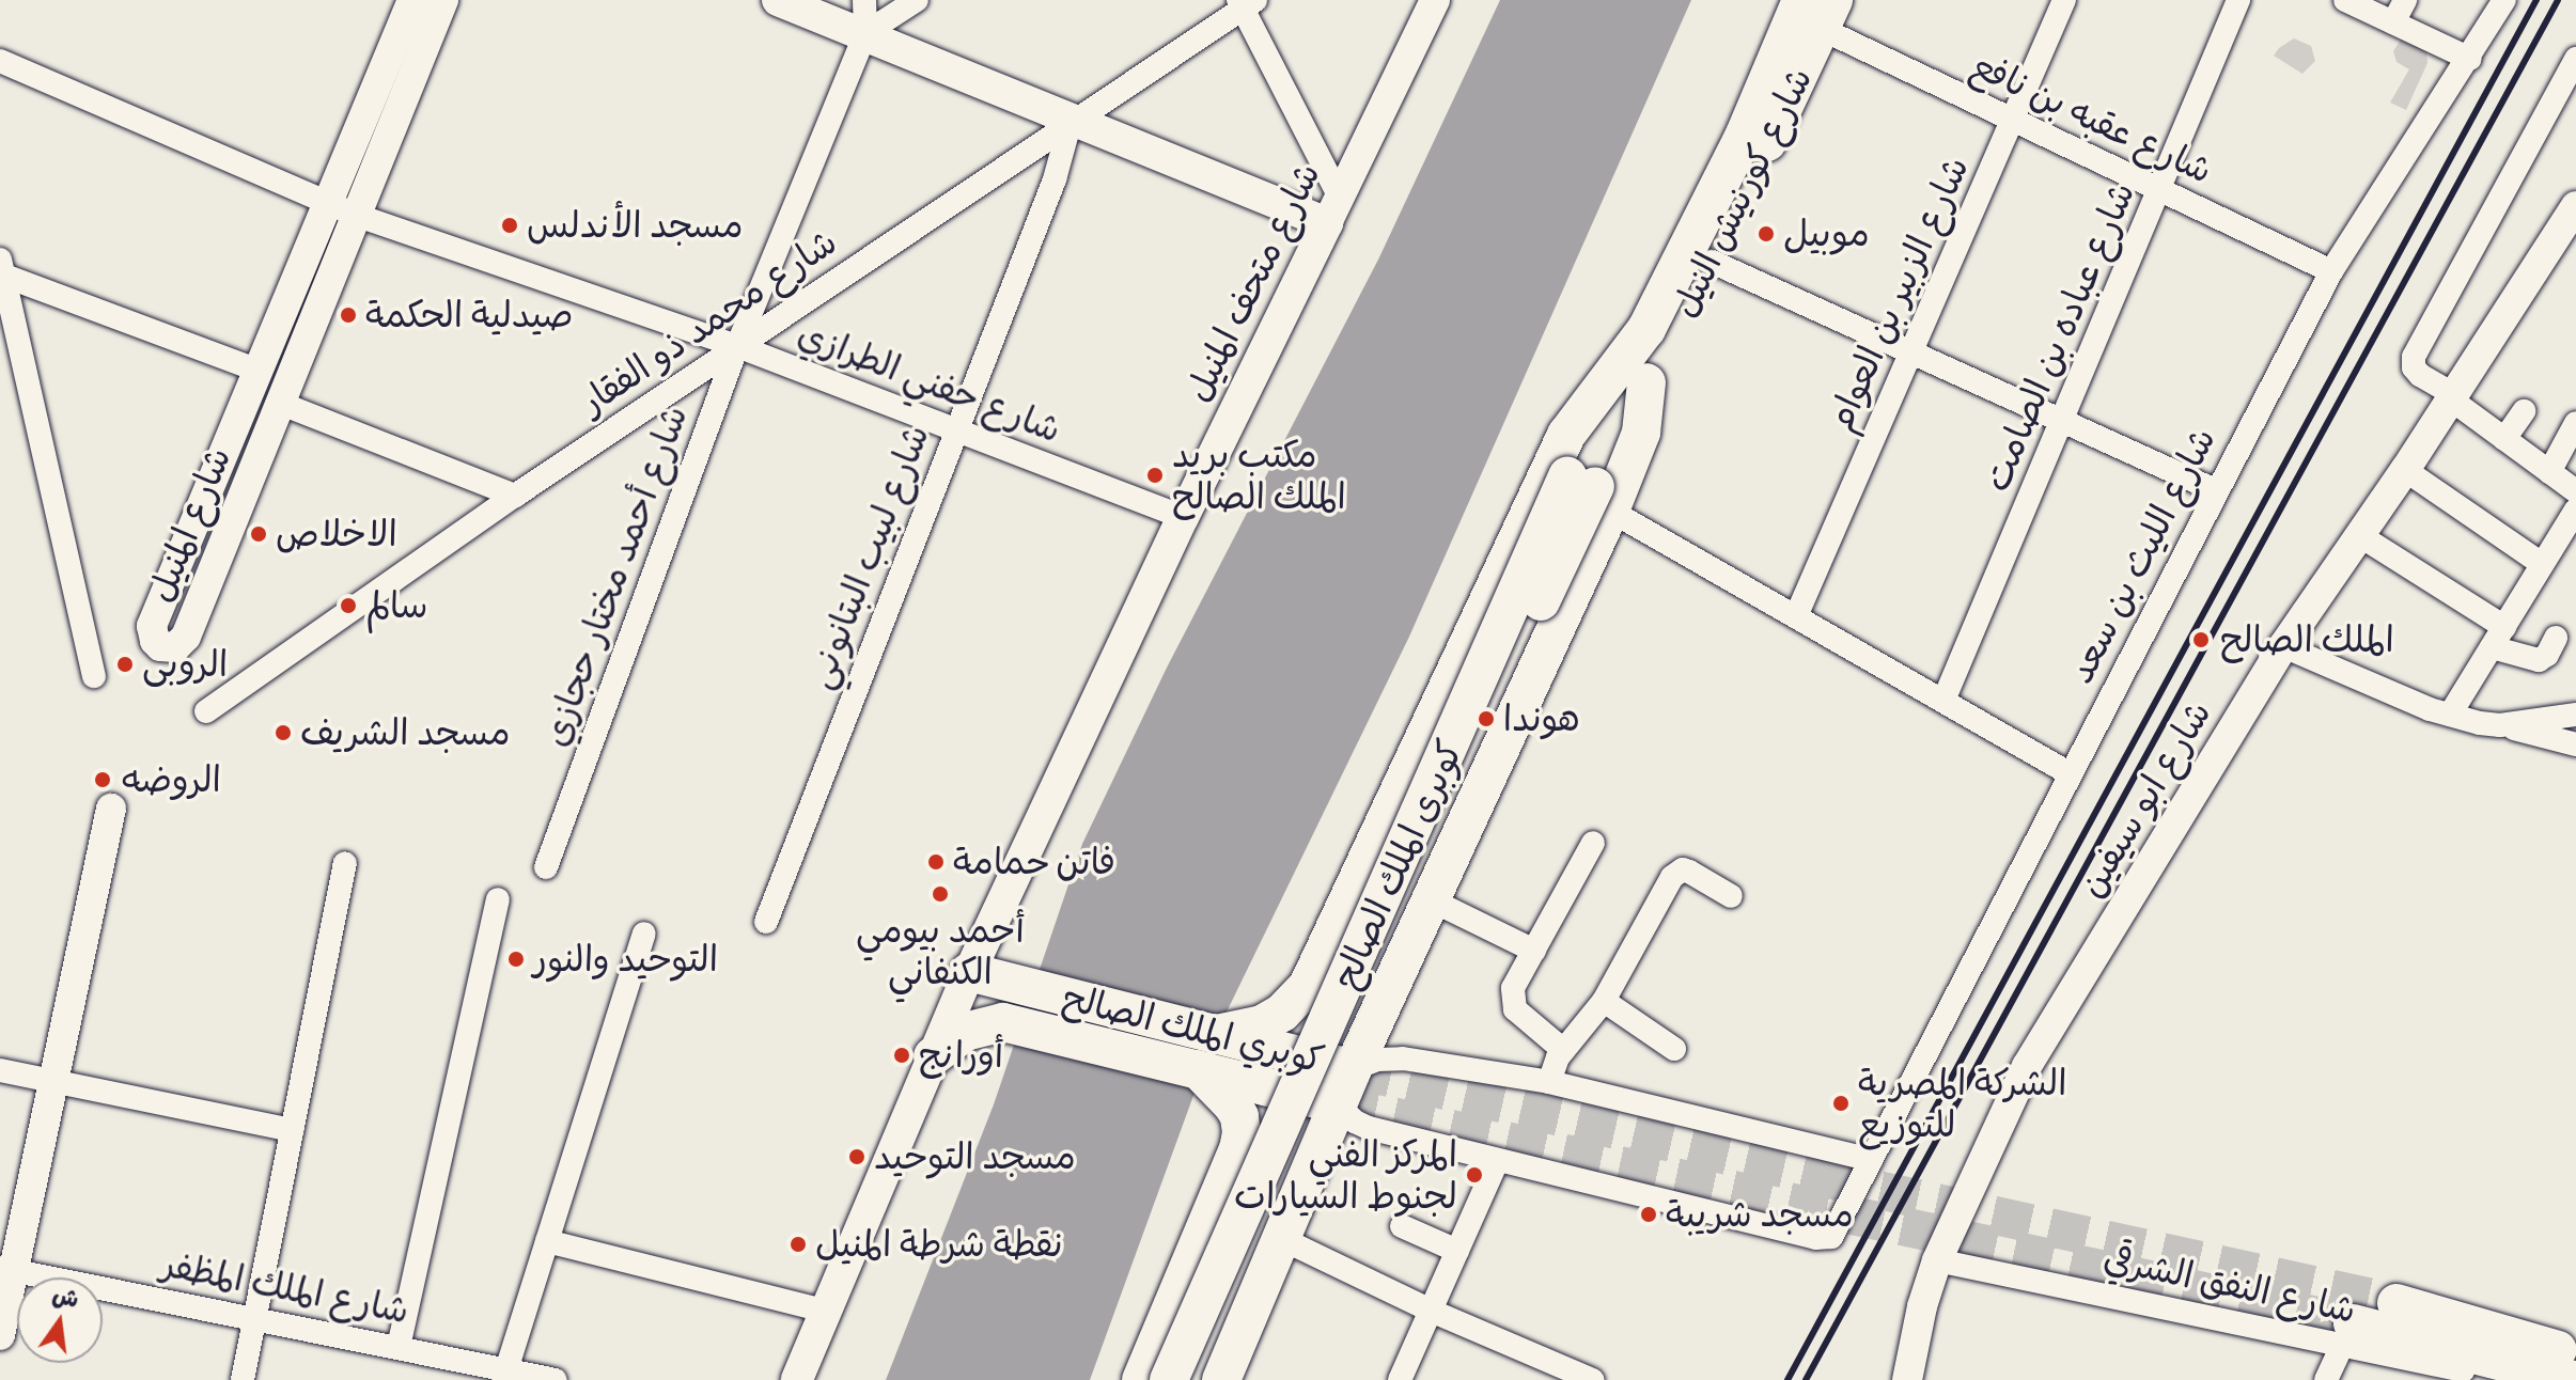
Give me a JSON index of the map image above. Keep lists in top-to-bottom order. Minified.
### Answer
{"streets":{"highway":["شارع كورنيش النيل","كوبرى الملك الصالح","كوبري الملك الصالح"],"main road":["شارع متحف المنيل"],"street":["شارع عقبه بن نافع","شارع الزبير بن العوام","شارع محمد ذو الفقار","شارع عباده بن الصامت","شارع حفني الطرازي","شارع المنيل","شارع الليث بن سعد","شارع لبيب البتانوني","شارع أحمد مختار حجازي","شارع ابو سيفين","شارع النفق الشرقي","شارع الملك المظفر"]},"crossings":[["شارع عقبه بن نافع","شارع كورنيش النيل"],["شارع عقبه بن نافع","شارع الزبير بن العوام"],["شارع عقبه بن نافع","شارع عباده بن الصامت"],["شارع عقبه بن نافع","شارع الليث بن سعد"],["شارع كورنيش النيل","كوبرى الملك الصالح"],["شارع متحف المنيل","شارع حفني الطرازي"],["شارع متحف المنيل","كوبري الملك الصالح"],["شارع محمد ذو الفقار","شارع حفني الطرازي"],["شارع محمد ذو الفقار","شارع لبيب البتانوني"],["شارع محمد ذو الفقار","شارع أحمد مختار حجازي"],["شارع حفني الطرازي","شارع المنيل"],["شارع حفني الطرازي","شارع لبيب البتانوني"],["شارع حفني الطرازي","شارع أحمد مختار حجازي"],["شارع ابو سيفين","شارع النفق الشرقي"]],"places":["مسجد الأندلس","موبيل","صيدلية الحكمة","مكتب بريد الملك الصالح","الاخلاص","سالم","الملك الصالح","الروبى","هوندا","مسجد الشريف","الروضه","فاتن حمامة","أحمد بيومي الكنفاني","التوحيد والنور","أورانج","الشركة المصرية للتوزيع","مسجد التوحيد","المركز الفني لجنوط السيارات","مسجد شريبة","نقطة شرطة المنيل"],"north":"top"}
